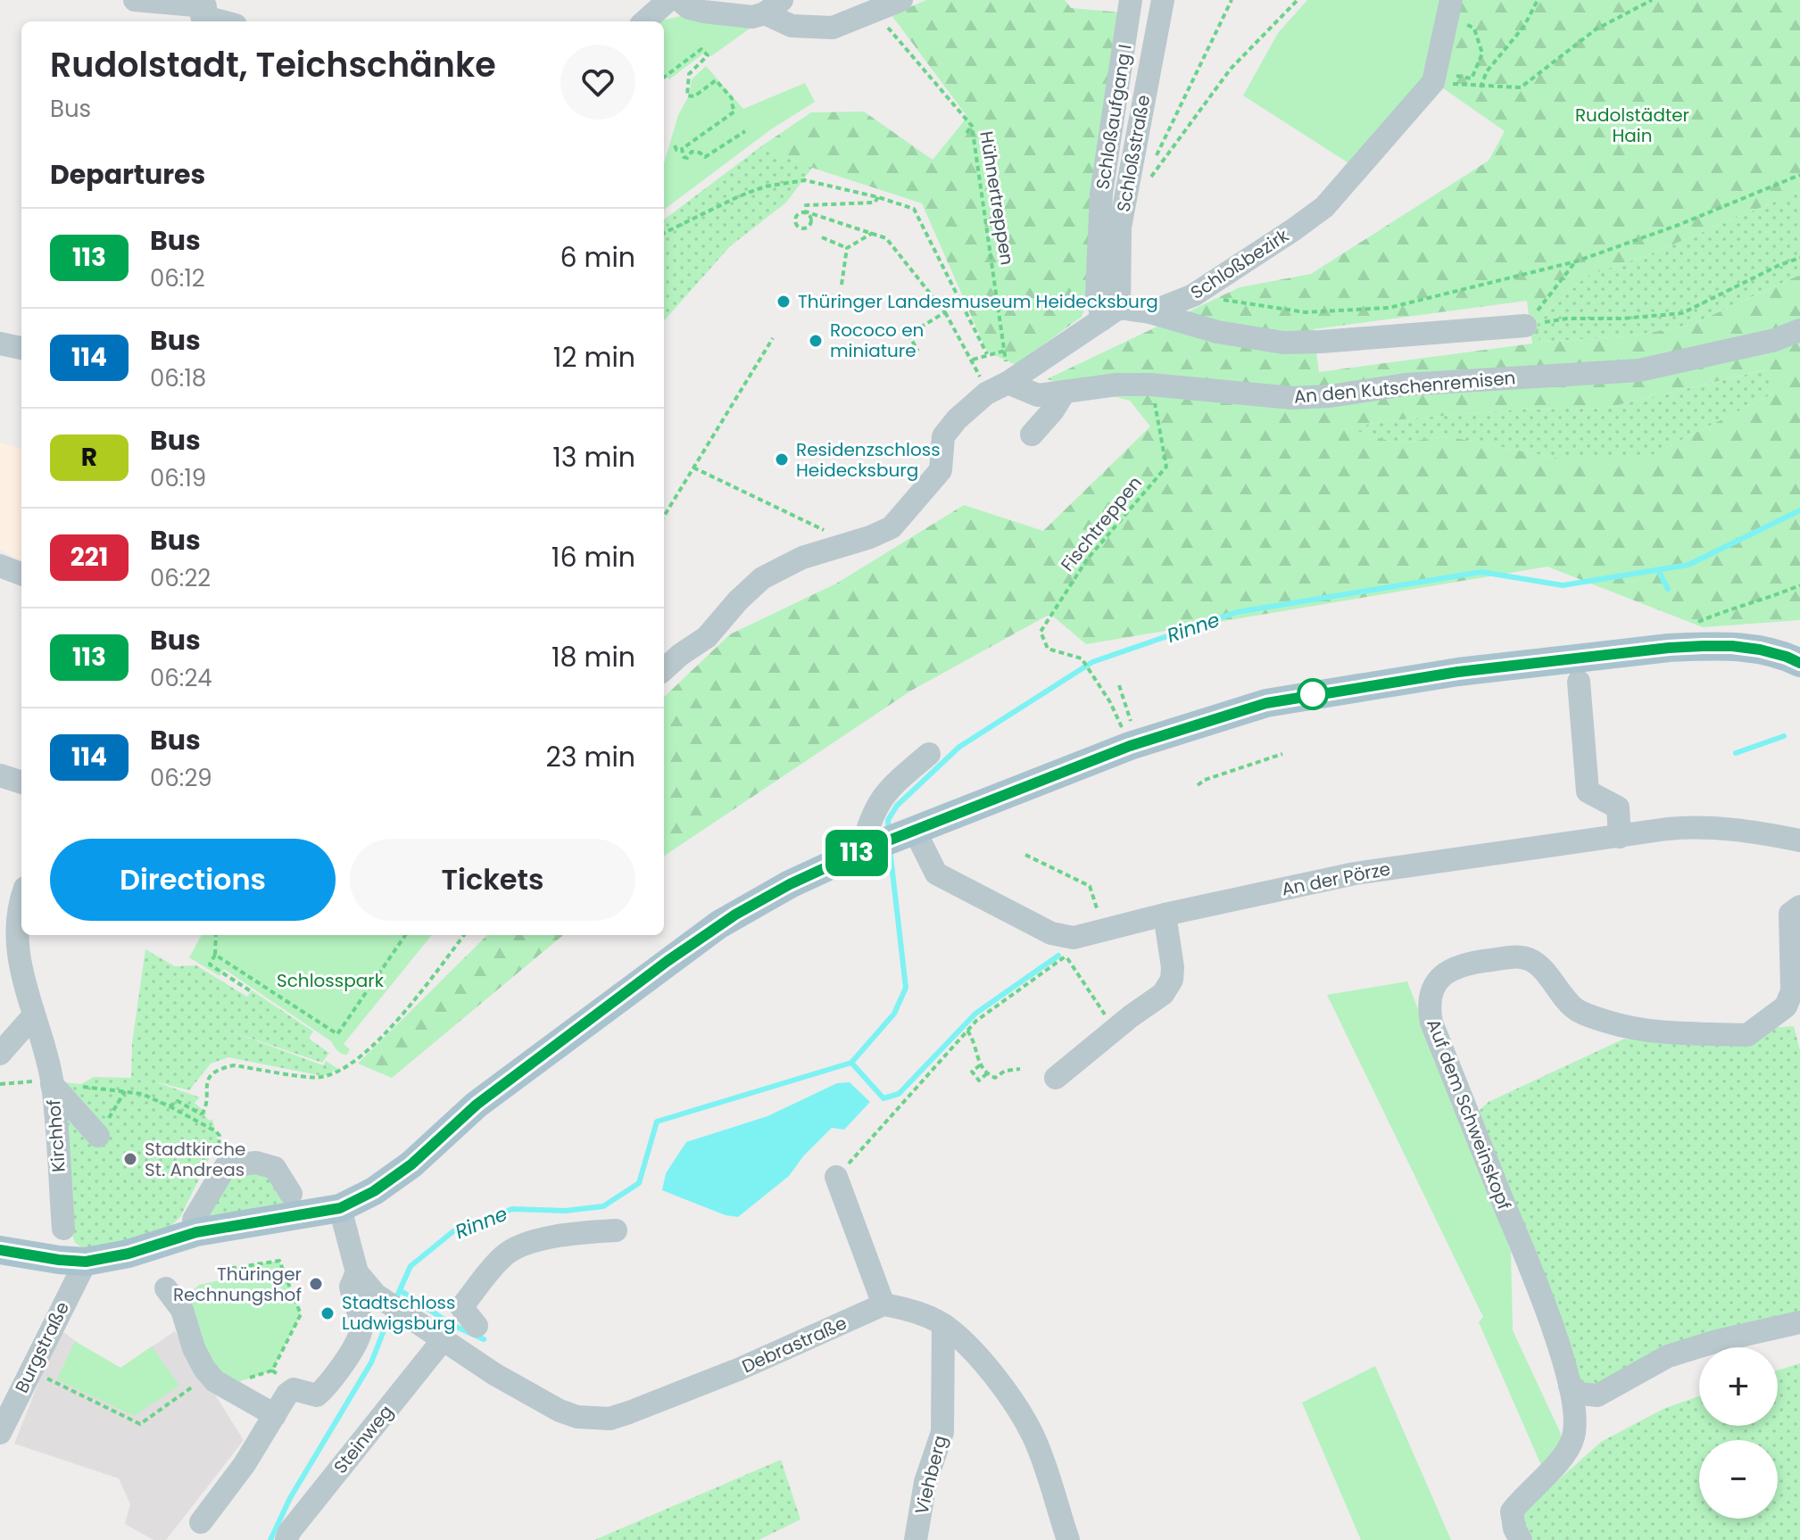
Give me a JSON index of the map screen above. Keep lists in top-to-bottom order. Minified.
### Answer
{"streets":{"street":["Schloßaufgang I","Schloßstraße","Schloßbezirk","An den Kutschenremisen","An der Pörze","Auf dem Schweinskopf","Kirchhof","Debrastraße","Burgstraße","Steinweg","Viehberg"],"path":["Hühnertreppen","Fischtreppen"]},"crossings":[["Schloßaufgang I","Schloßstraße"],["Schloßaufgang I","Schloßbezirk"],["Schloßstraße","Schloßbezirk"],["Hühnertreppen","An den Kutschenremisen"],["An den Kutschenremisen","Fischtreppen"],["Debrastraße","Steinweg"]],"water":["Rinne"],"parks":["Rudolstädter Hain","Schlosspark"],"places":["Thüringer Landesmuseum Heidecksburg","Rococo en miniature","Residenzschloss Heidecksburg","Stadtkirche St. Andreas","Thüringer Rechnungshof","Stadtschloss Ludwigsburg"],"lines":["bus line 113"],"page":{"on_map":"113","heading":[["Rudolstadt, Teichschänke","Bus"],"Departures"],"list":[{"mark":"113","name":"Bus","note":"06:12","value":"6 min"},{"mark":"114","name":"Bus","note":"06:18","value":"12 min"},{"mark":"R","name":"Bus","note":"06:19","value":"13 min"},{"mark":"221","name":"Bus","note":"06:22","value":"16 min"},{"mark":"113","name":"Bus","note":"06:24","value":"18 min"},{"mark":"114","name":"Bus","note":"06:29","value":"23 min"}],"buttons":["Directions","Tickets"],"map_buttons":["+","−"]}}
